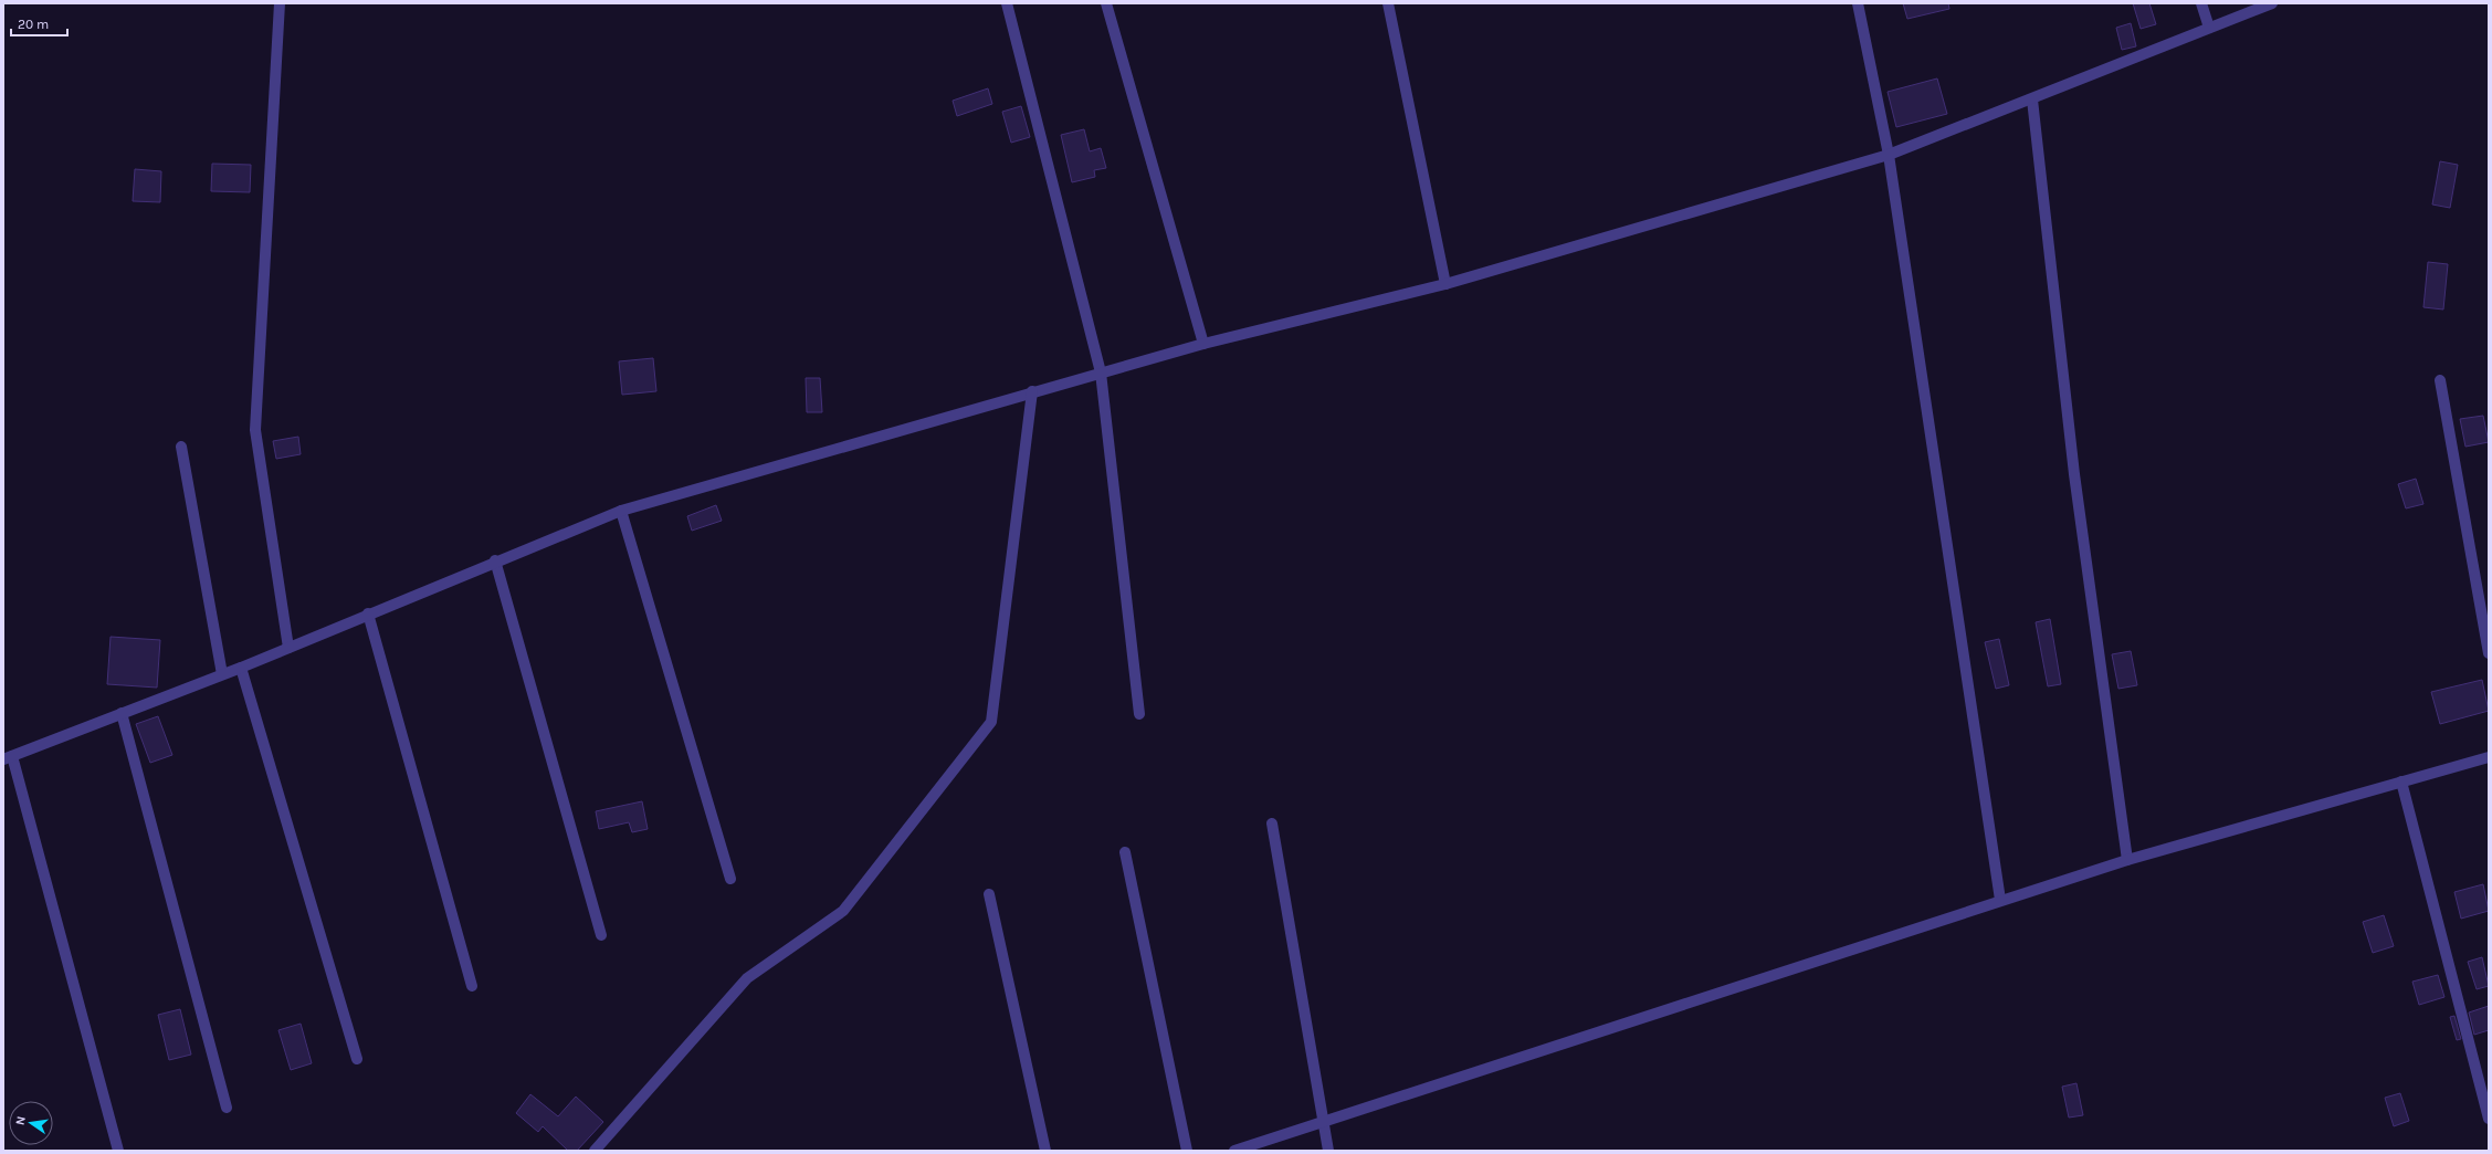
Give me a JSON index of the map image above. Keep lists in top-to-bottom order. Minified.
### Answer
{"scale_bar":"20 m","north":"left"}
